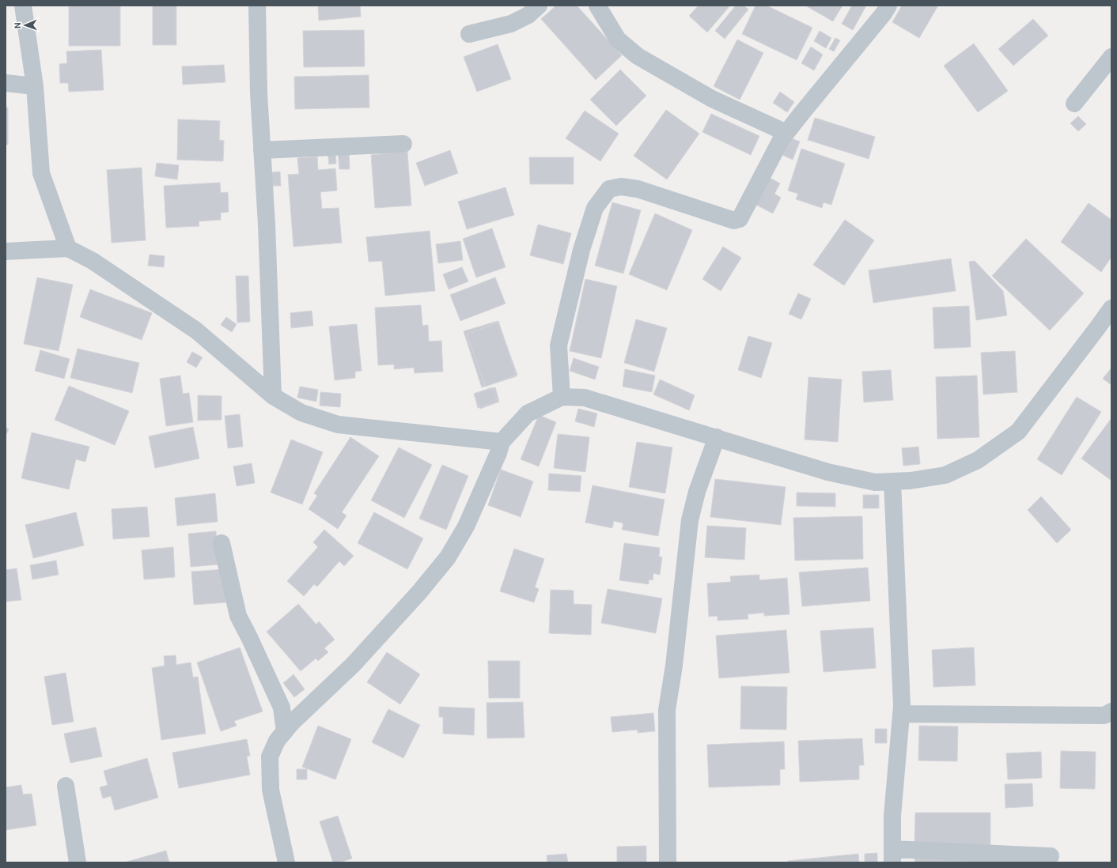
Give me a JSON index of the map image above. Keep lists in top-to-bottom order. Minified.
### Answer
{"north":"left"}
